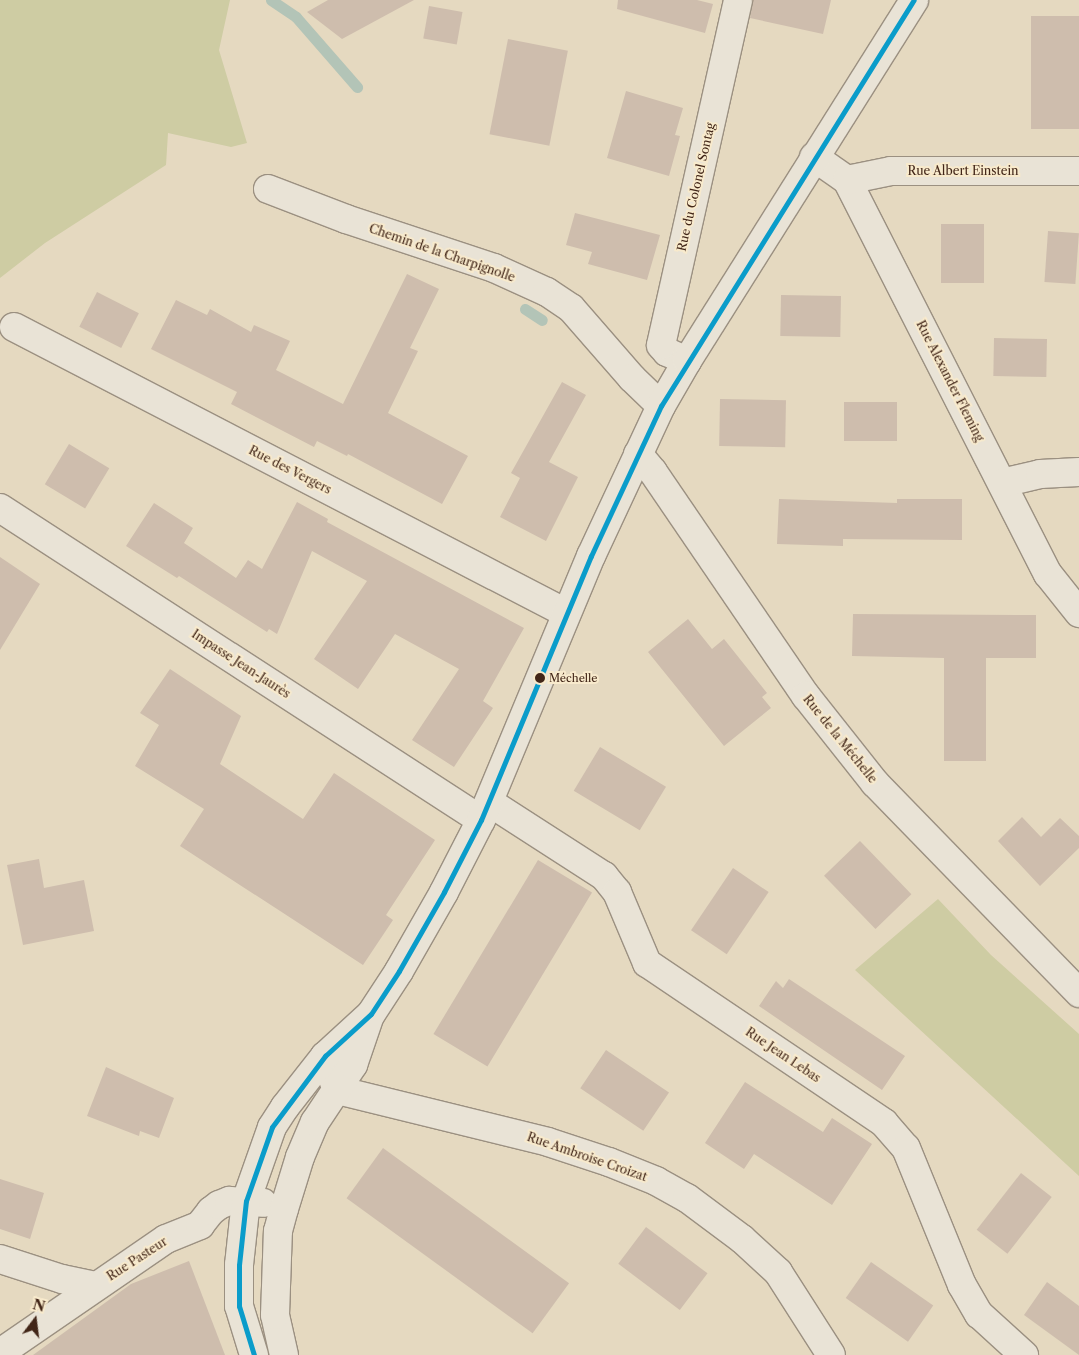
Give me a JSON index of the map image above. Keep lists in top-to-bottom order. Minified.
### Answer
{"streets":{"street":["Rue Albert Einstein","Rue du Colonel Sontag","Chemin de la Charpignolle","Rue Alexander Fleming","Rue des Vergers","Impasse Jean-Jaurès","Rue de la Méchelle","Rue Jean Lebas","Rue Ambroise Croizat","Rue Pasteur"]},"crossings":[["Rue Albert Einstein","Rue Alexander Fleming"],["Impasse Jean-Jaurès","Rue Jean Lebas"]],"places":["Méchelle"],"north":"top"}
